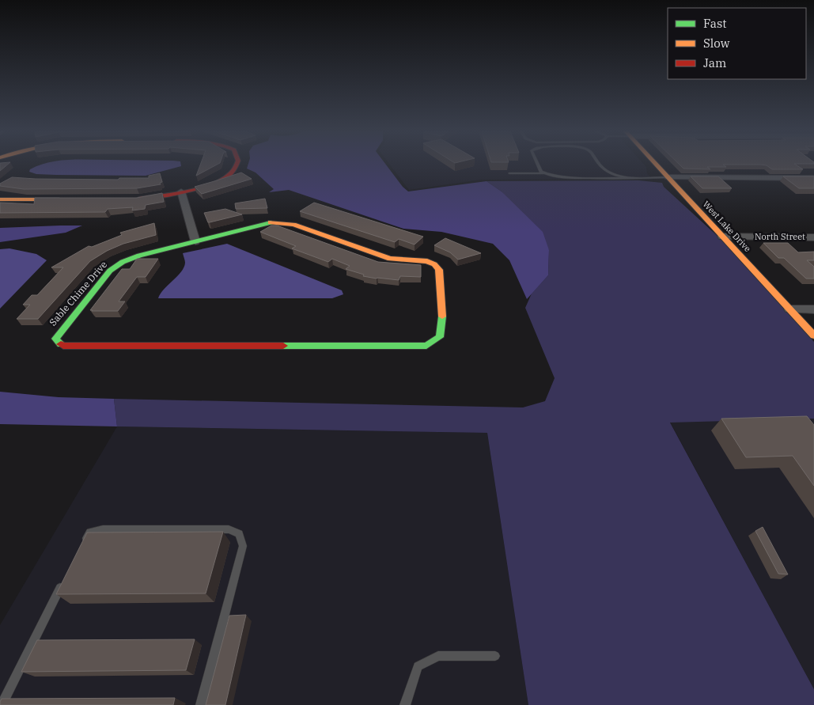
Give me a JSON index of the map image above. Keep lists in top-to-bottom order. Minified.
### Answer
{"streets":{"street":["West Lake Drive","North Street","Sable Chime Drive"]},"crossings":[["West Lake Drive","North Street"]],"legend":["Fast","Slow","Jam"]}
